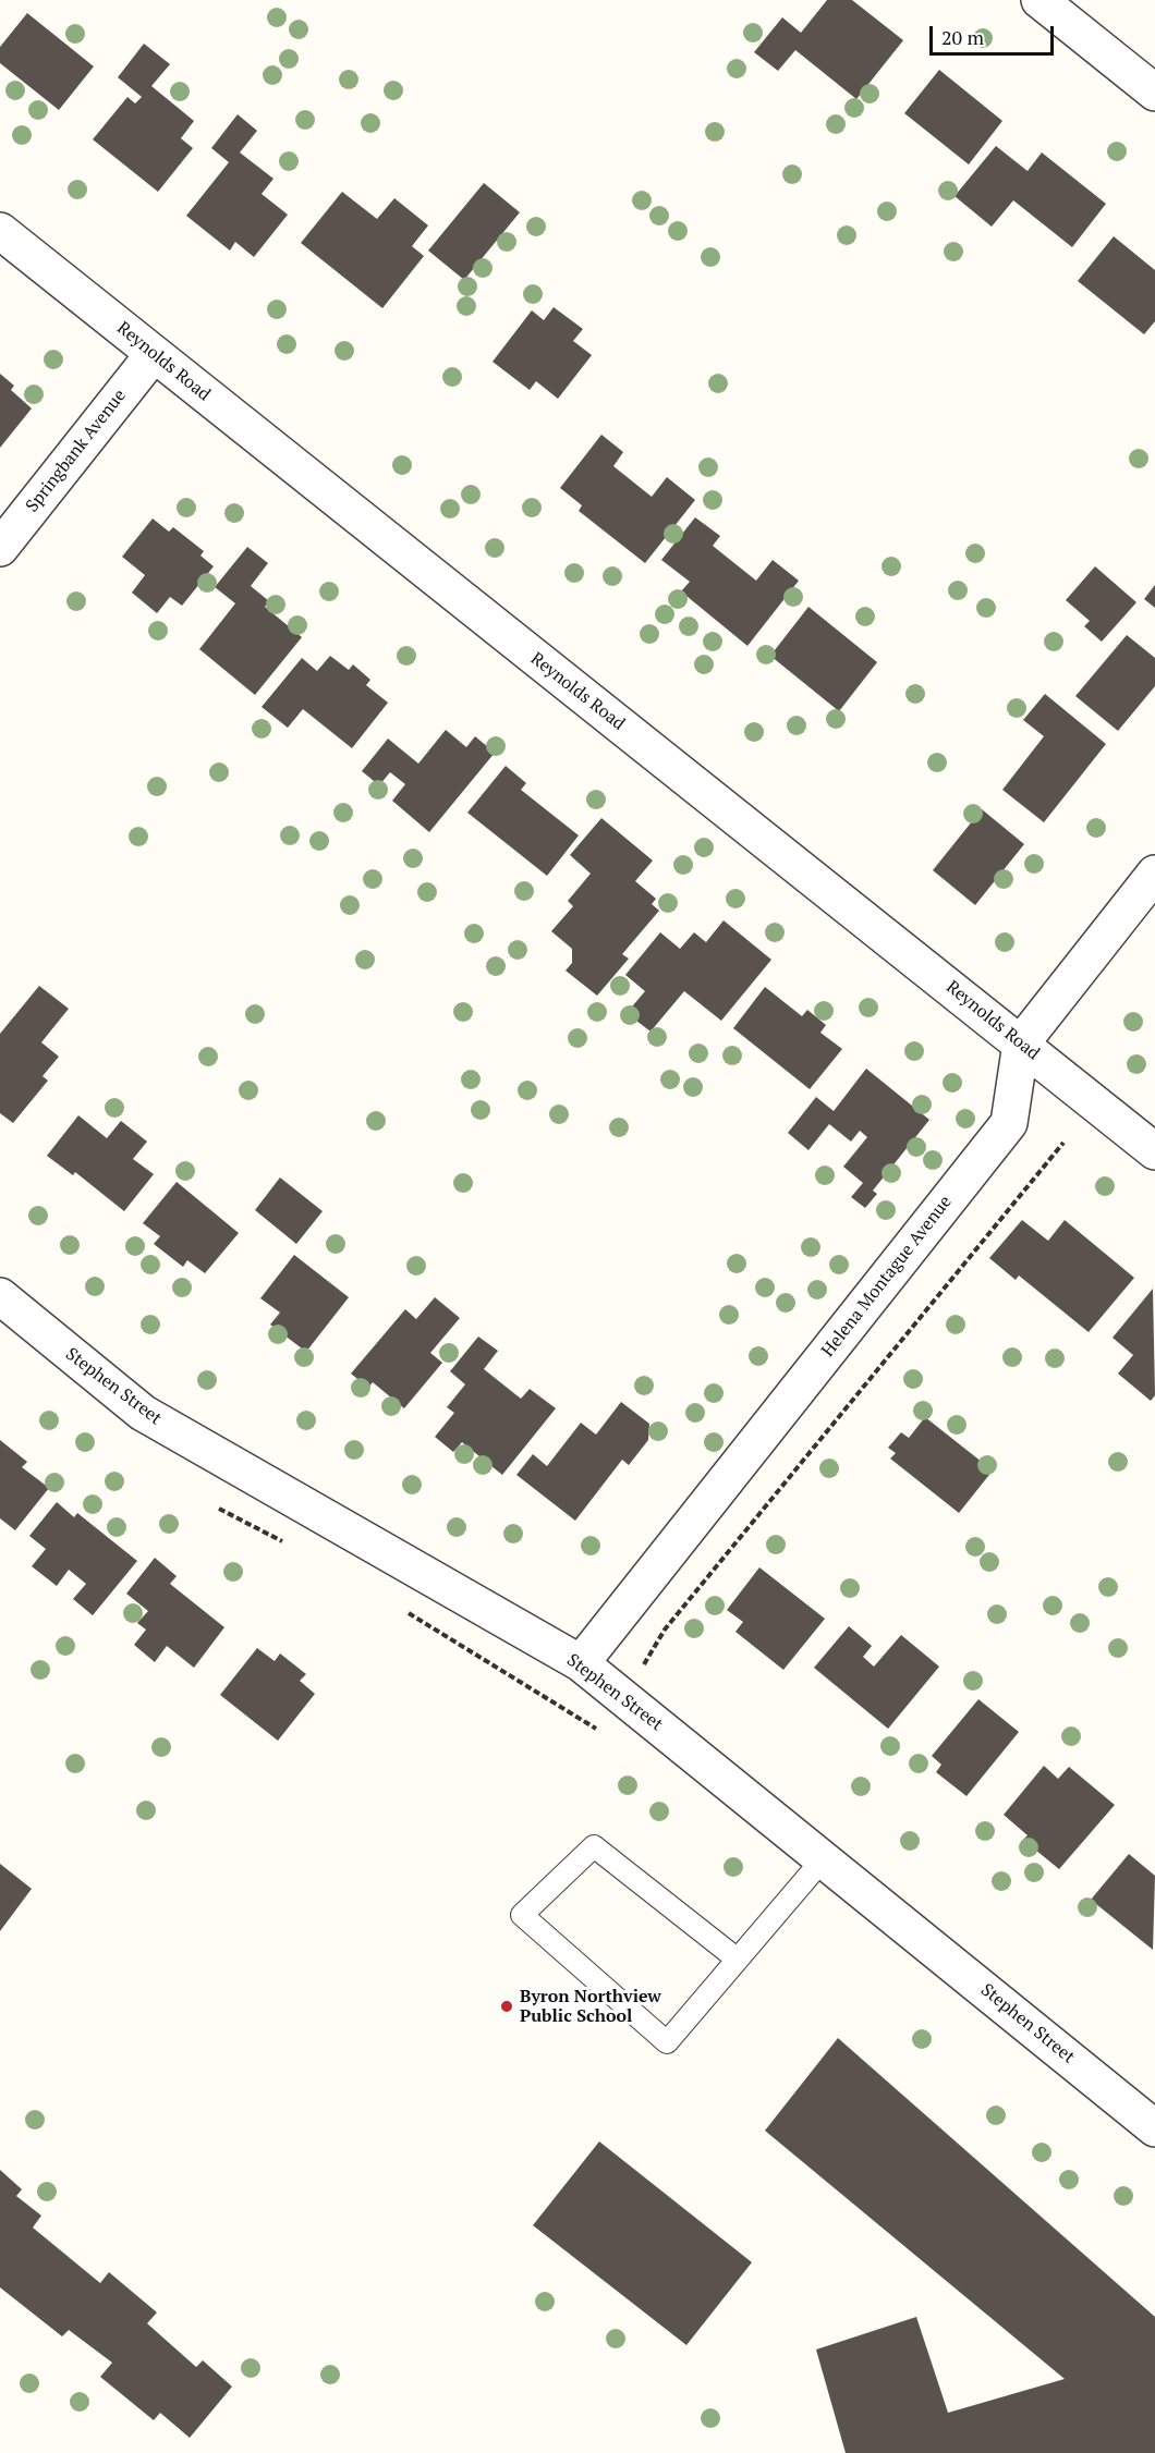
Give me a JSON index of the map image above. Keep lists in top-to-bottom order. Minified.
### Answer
{"streets":{"street":["Reynolds Road","Springbank Avenue","Helena Montague Avenue","Stephen Street"]},"crossings":[["Reynolds Road","Springbank Avenue"],["Reynolds Road","Helena Montague Avenue"],["Helena Montague Avenue","Stephen Street"]],"places":["Byron Northview Public School"],"scale_bar":"20 m"}
